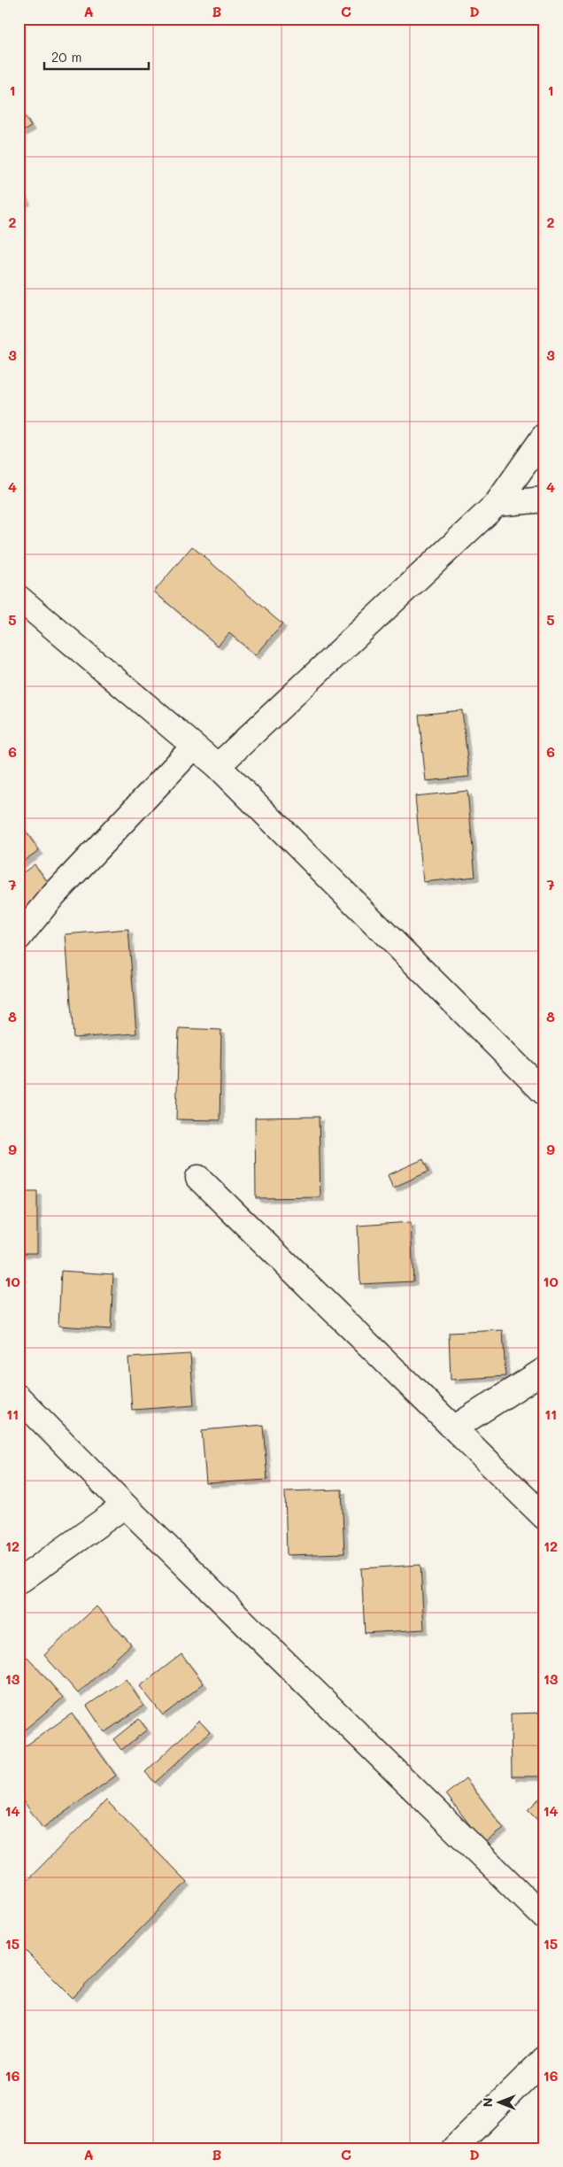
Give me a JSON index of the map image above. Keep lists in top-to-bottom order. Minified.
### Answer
{"scale_bar":"20 m","north":"left","grid":{"columns":["A","B","C","D"],"rows":["1","2","3","4","5","6","7","8","9","10","11","12","13","14","15","16"]}}
